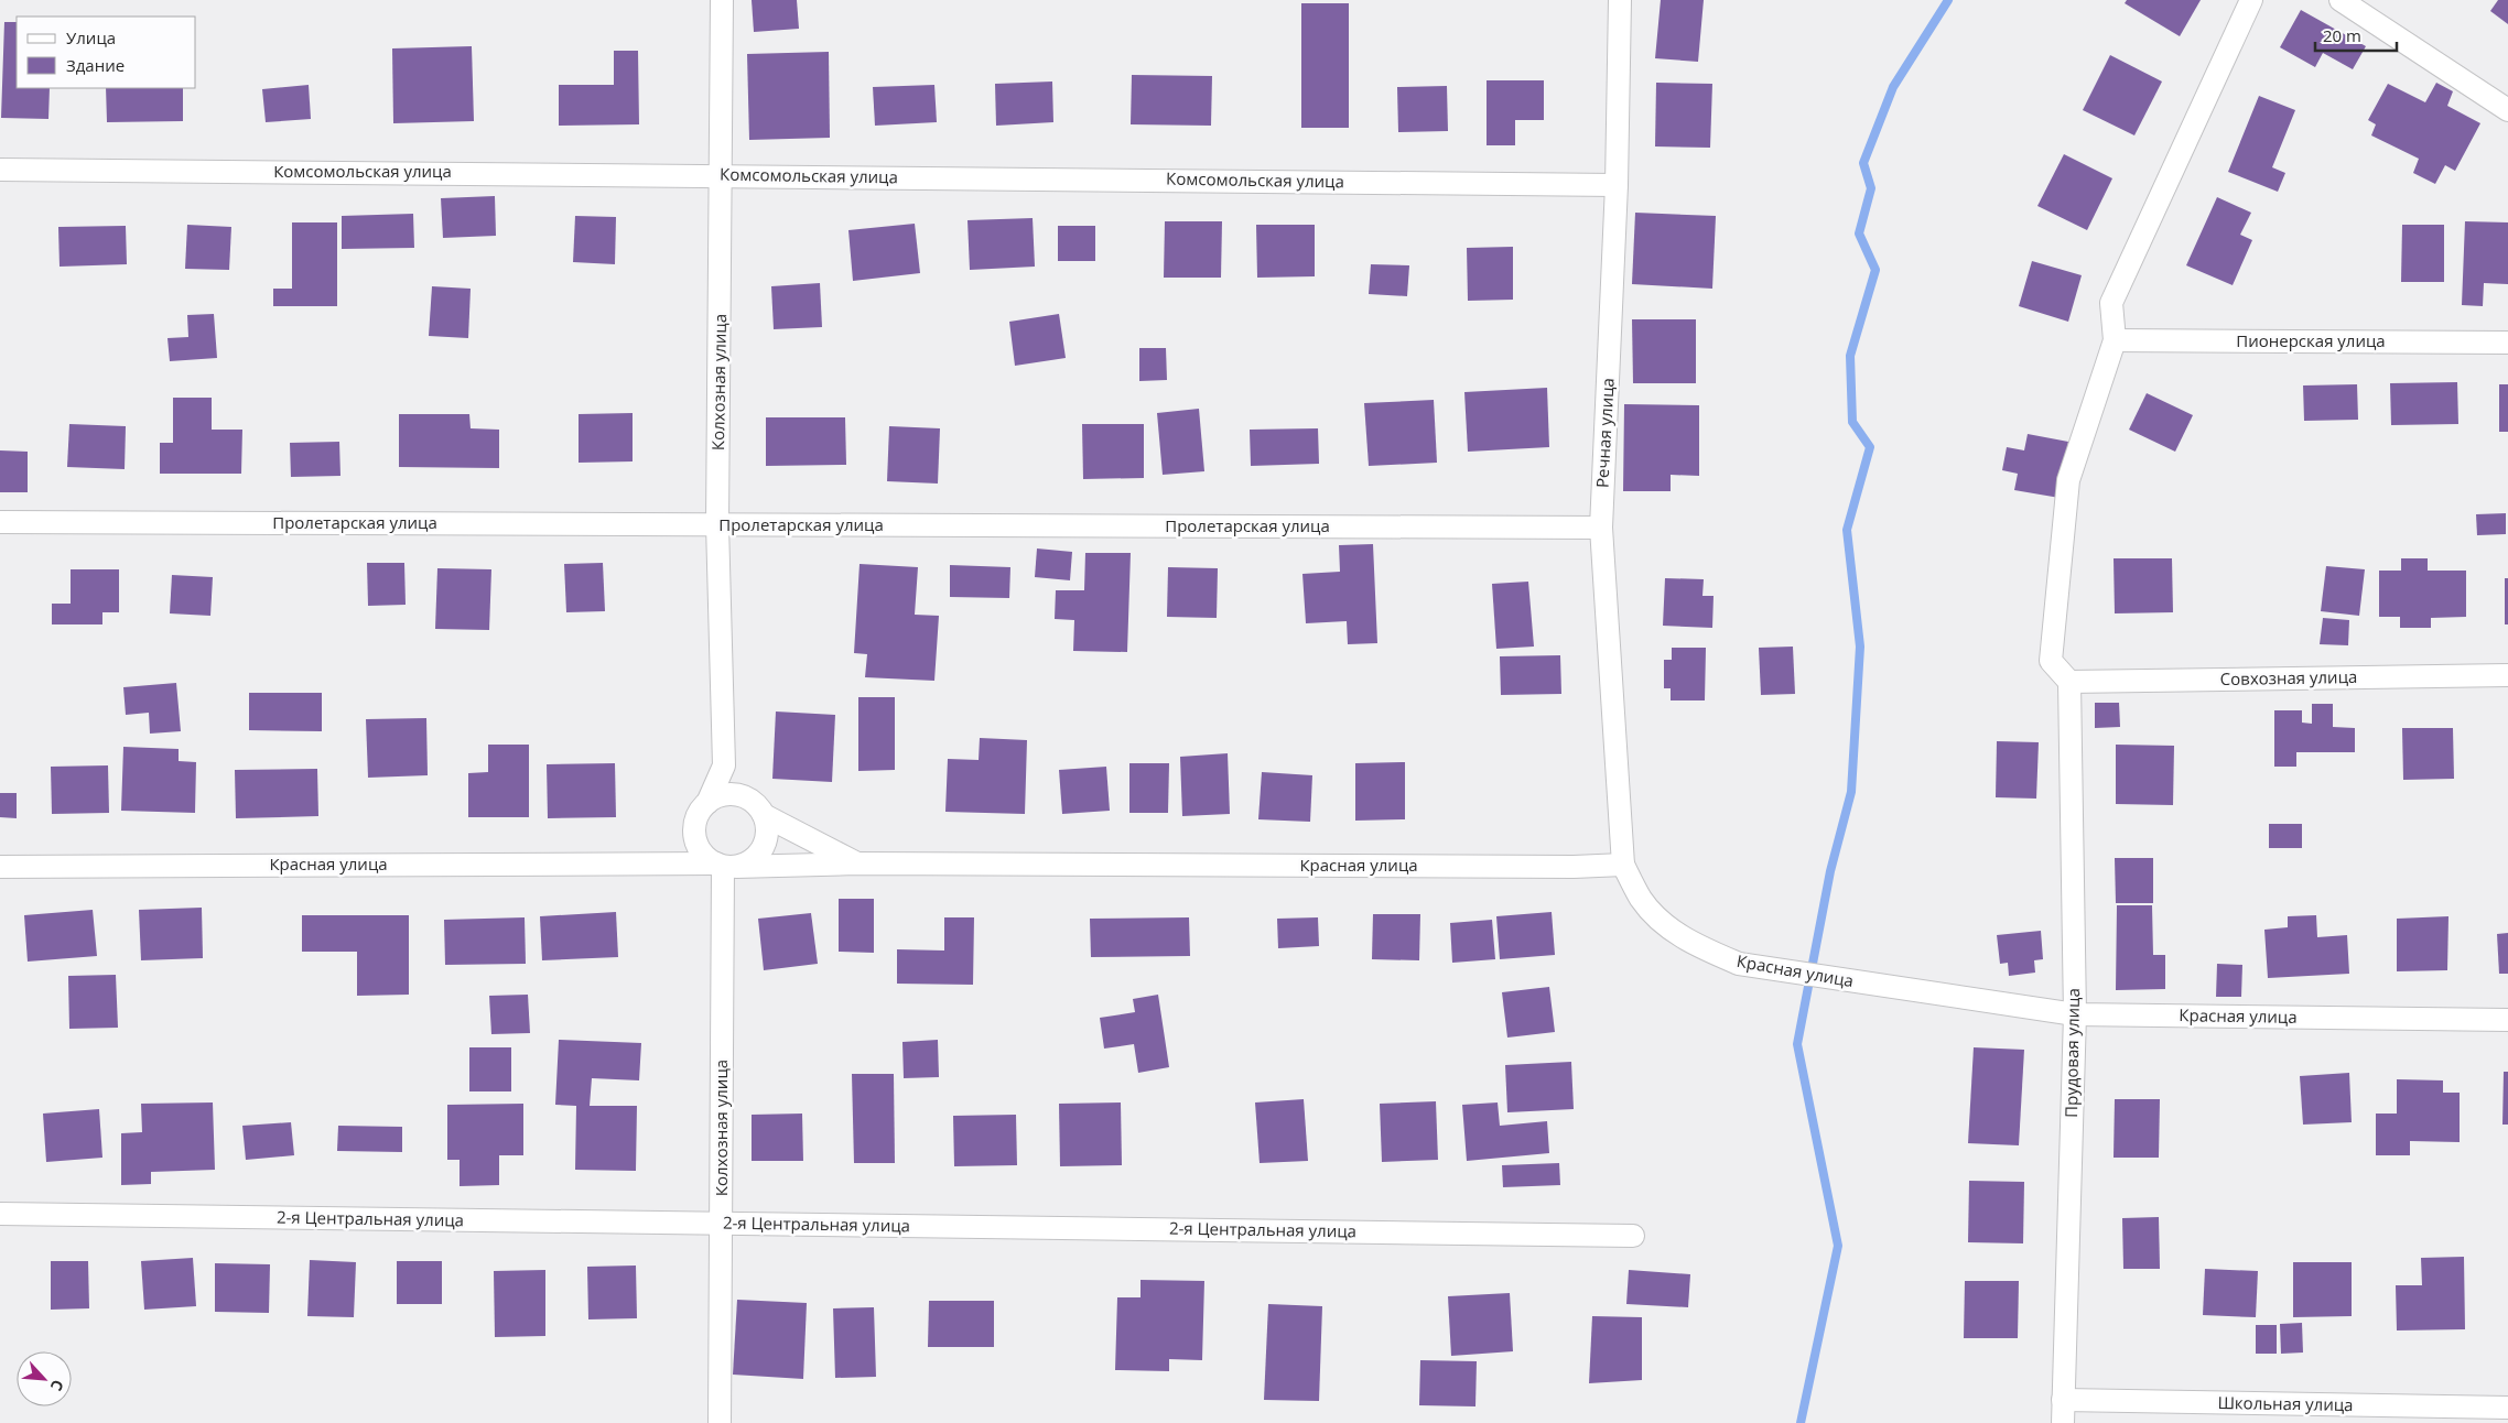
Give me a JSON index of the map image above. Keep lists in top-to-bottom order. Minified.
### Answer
{"streets":{"street":["Комсомольская улица","Пионерская улица","Колхозная улица","Речная улица","Пролетарская улица","Совхозная улица","Красная улица","Прудовая улица","2-я Центральная улица","Школьная улица"]},"crossings":[["Комсомольская улица","Колхозная улица"],["Комсомольская улица","Речная улица"],["Колхозная улица","Пролетарская улица"],["Колхозная улица","Красная улица"],["Колхозная улица","2-я Центральная улица"],["Речная улица","Пролетарская улица"],["Речная улица","Красная улица"],["Совхозная улица","Прудовая улица"],["Красная улица","Прудовая улица"],["Прудовая улица","Школьная улица"]],"legend":["Улица","Здание"],"scale_bar":"20 m","north":"bottom right"}
